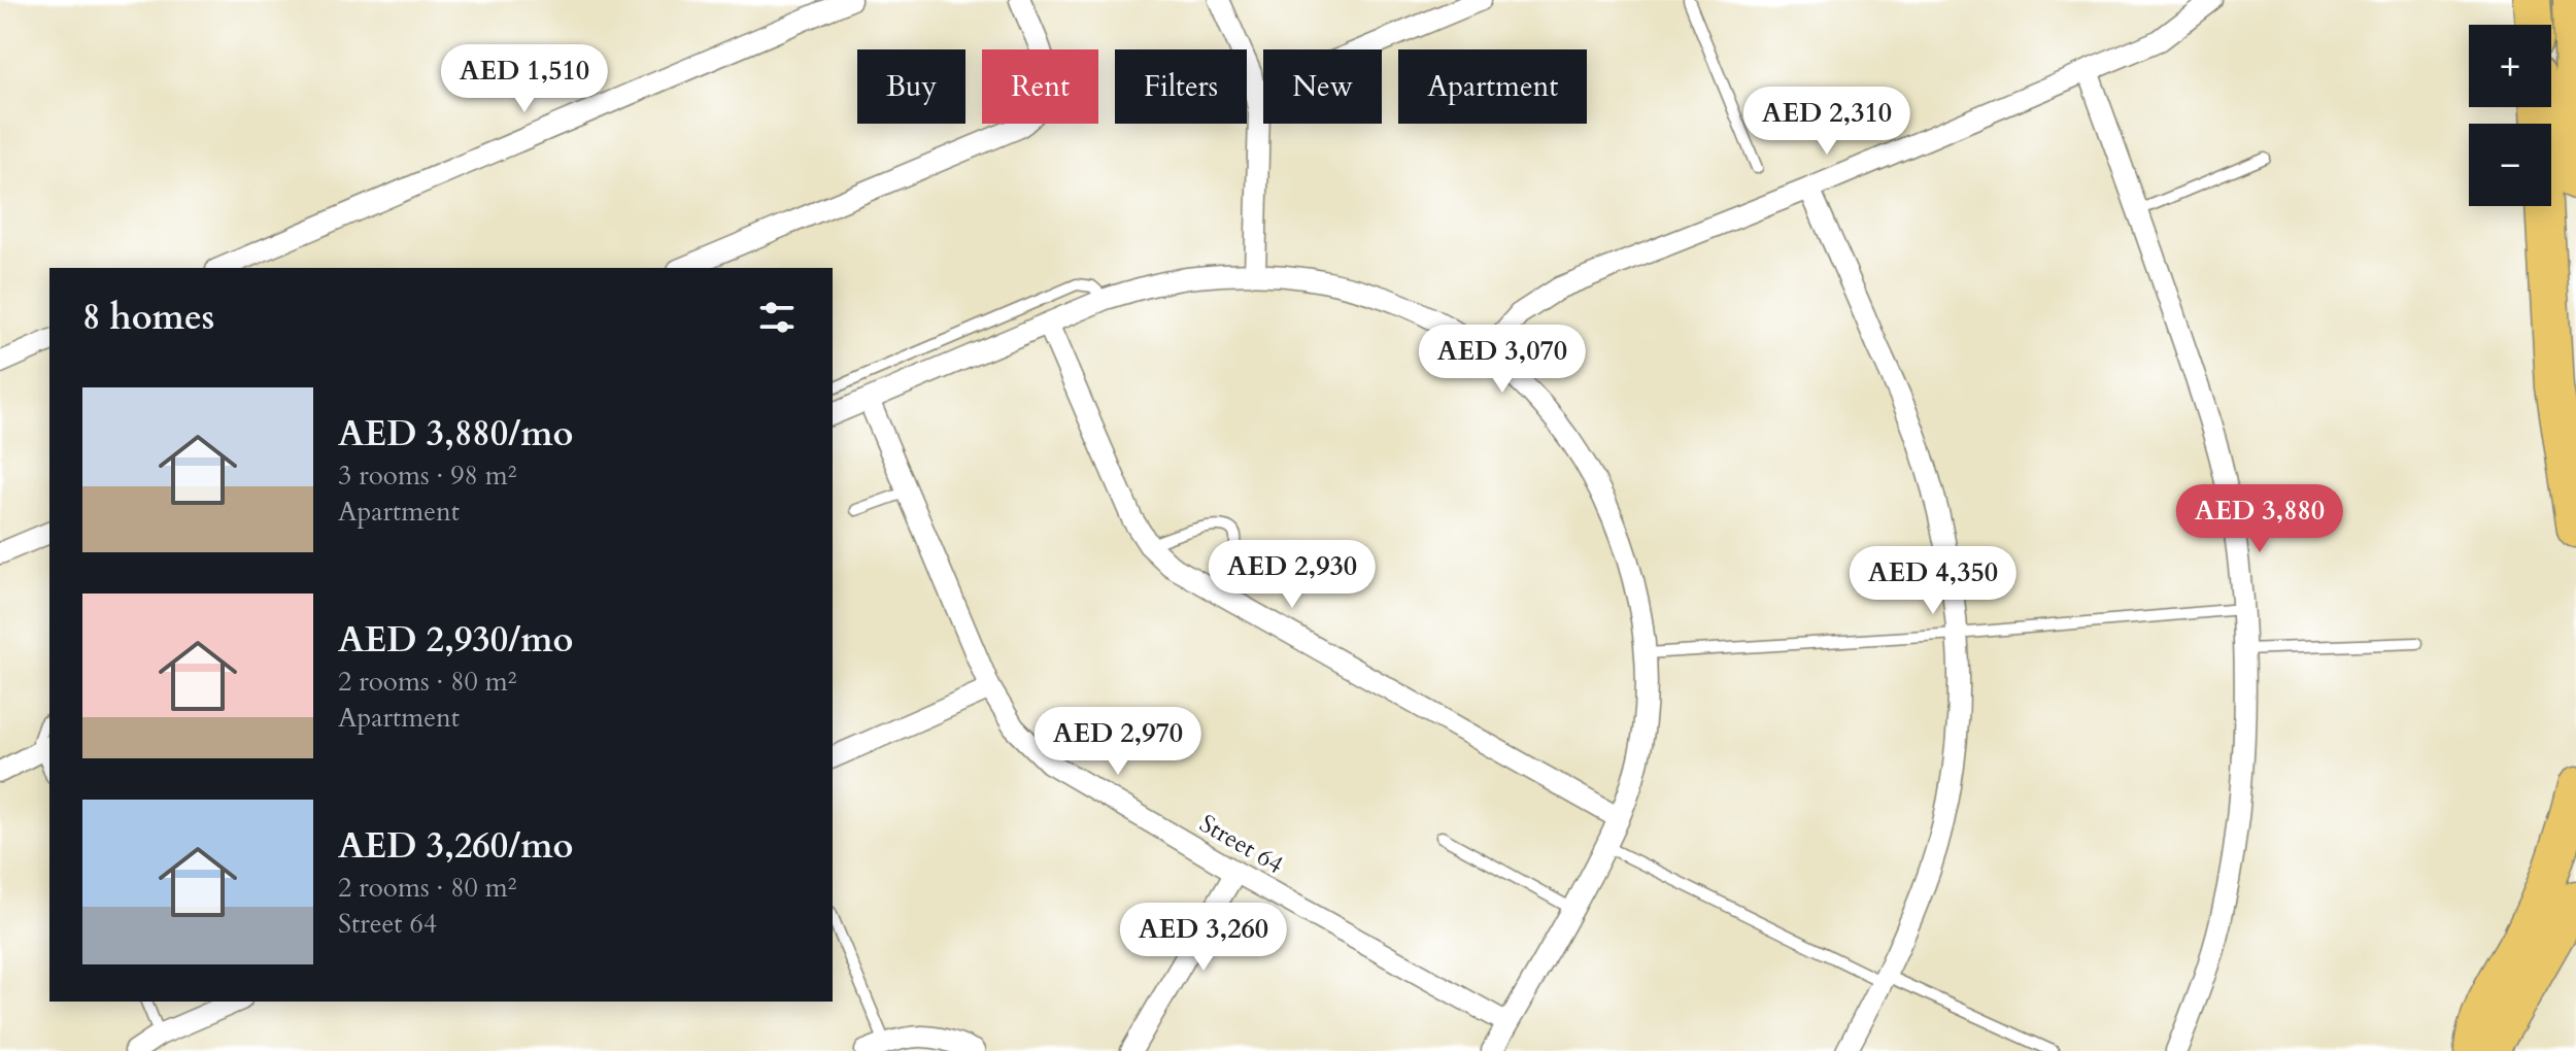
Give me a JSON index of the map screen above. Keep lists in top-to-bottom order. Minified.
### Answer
{"streets":{"street":["Street 64"]},"page":{"map_buttons":["+","−"],"price":["AED 1,510","AED 2,310","AED 3,070","AED 3,880","AED 2,930","AED 4,350","AED 2,970","AED 3,260"],"chip":["Buy","Rent","Filters","New","Apartment"],"heading":"8 homes","list":[{"name":"AED 3,880/mo","note":"3 rooms · 98 m² · Apartment"},{"name":"AED 2,930/mo","note":"2 rooms · 80 m² · Apartment"},{"name":"AED 3,260/mo","note":"2 rooms · 80 m² · Street 64"}]}}
